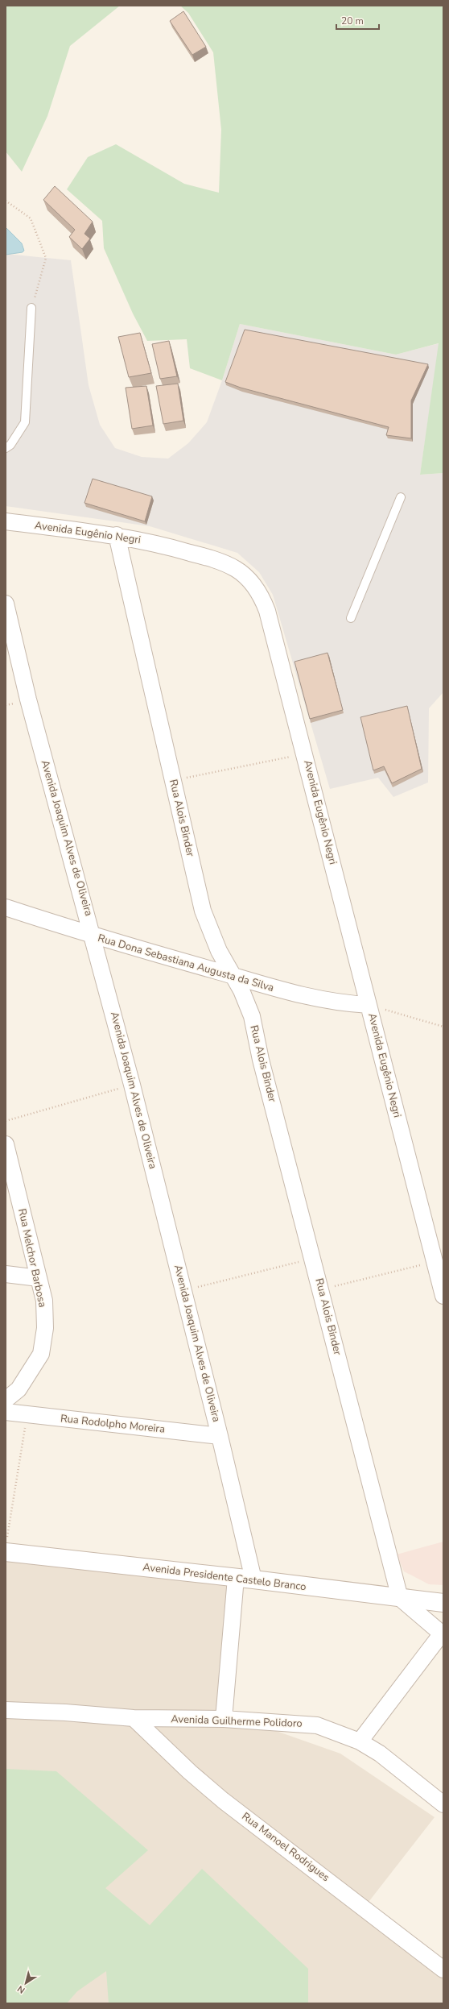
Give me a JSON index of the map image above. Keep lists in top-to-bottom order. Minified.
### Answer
{"streets":{"street":["Avenida Eugênio Negri","Rua Alois Binder","Avenida Joaquim Alves de Oliveira","Rua Dona Sebastiana Augusta da Silva","Rua Melchor Barbosa","Rua Rodolpho Moreira","Avenida Presidente Castelo Branco","Avenida Guilherme Polidoro","Rua Manoel Rodrigues"]},"crossings":[["Avenida Eugênio Negri","Rua Alois Binder"],["Avenida Eugênio Negri","Rua Dona Sebastiana Augusta da Silva"],["Rua Alois Binder","Rua Dona Sebastiana Augusta da Silva"],["Rua Alois Binder","Avenida Presidente Castelo Branco"],["Avenida Joaquim Alves de Oliveira","Rua Dona Sebastiana Augusta da Silva"],["Avenida Joaquim Alves de Oliveira","Rua Rodolpho Moreira"],["Avenida Joaquim Alves de Oliveira","Avenida Presidente Castelo Branco"],["Avenida Guilherme Polidoro","Rua Manoel Rodrigues"]],"scale_bar":"20 m","north":"bottom left"}
